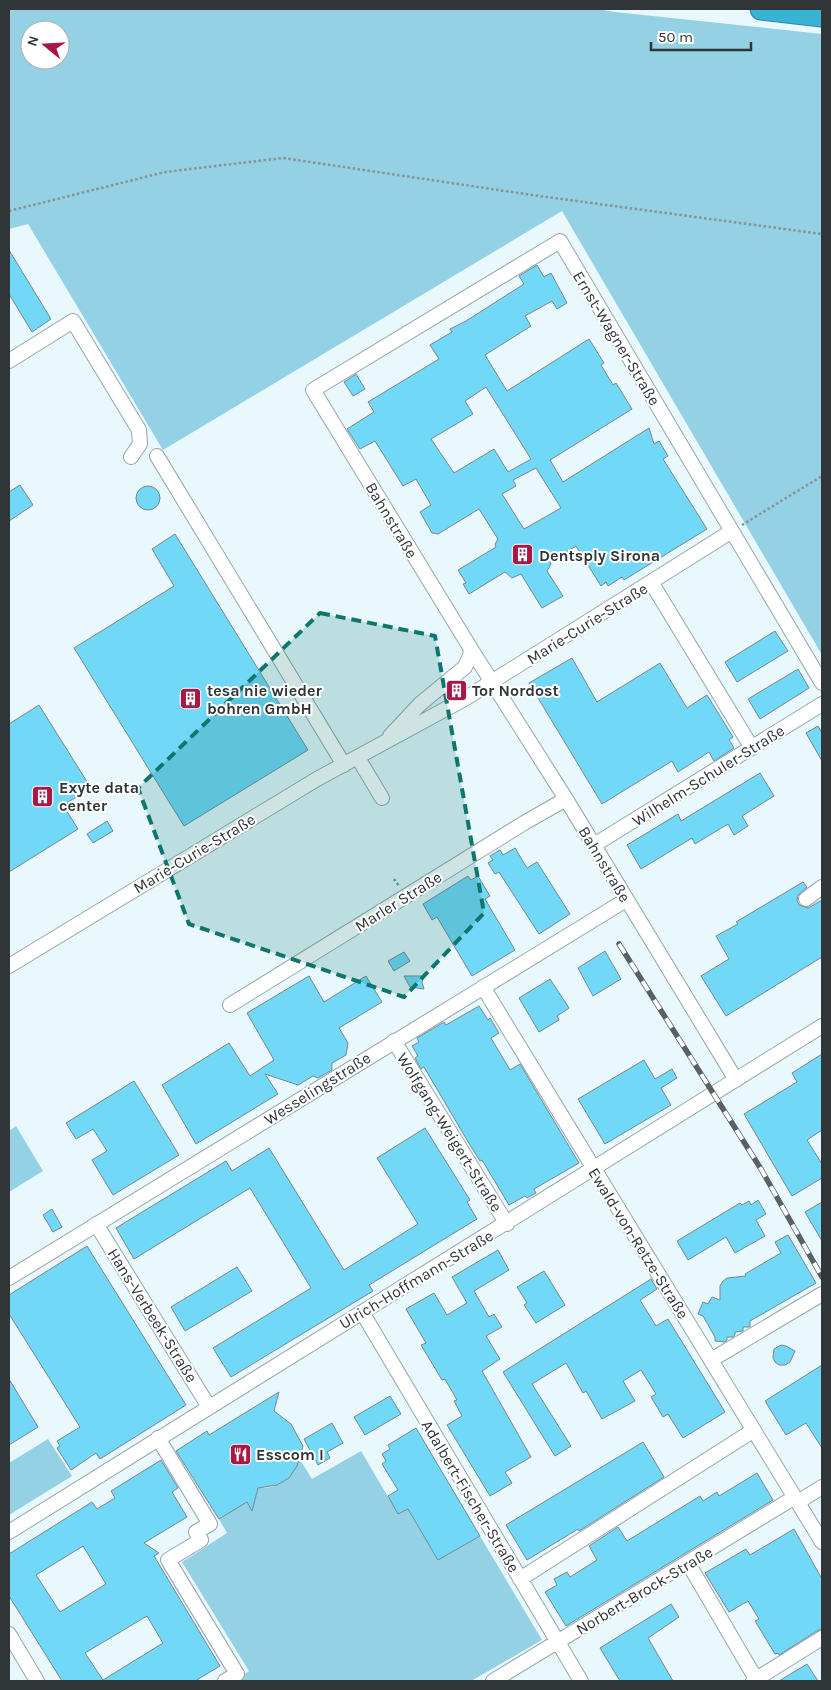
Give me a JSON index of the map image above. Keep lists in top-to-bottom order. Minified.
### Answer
{"streets":{"street":["Ernst-Wagner-Straße","Bahnstraße","Marie-Curie-Straße","Wilhelm-Schuler-Straße","Marler Straße","Wesselingstraße","Wolfgang-Weigert-Straße","Ewald-von-Retze-Straße","Ulrich-Hoffmann-Straße","Hans-Verbeek-Straße","Adalbert-Fischer-Straße","Norbert-Brock-Straße"]},"crossings":[["Ernst-Wagner-Straße","Bahnstraße"],["Ernst-Wagner-Straße","Marie-Curie-Straße"],["Bahnstraße","Marie-Curie-Straße"],["Bahnstraße","Wilhelm-Schuler-Straße"],["Bahnstraße","Marler Straße"],["Bahnstraße","Wesselingstraße"],["Bahnstraße","Ulrich-Hoffmann-Straße"],["Wesselingstraße","Wolfgang-Weigert-Straße"],["Wesselingstraße","Ewald-von-Retze-Straße"],["Wesselingstraße","Hans-Verbeek-Straße"],["Wolfgang-Weigert-Straße","Ulrich-Hoffmann-Straße"],["Ewald-von-Retze-Straße","Ulrich-Hoffmann-Straße"],["Ewald-von-Retze-Straße","Norbert-Brock-Straße"],["Ulrich-Hoffmann-Straße","Hans-Verbeek-Straße"],["Ulrich-Hoffmann-Straße","Adalbert-Fischer-Straße"],["Adalbert-Fischer-Straße","Norbert-Brock-Straße"]],"places":{"building":["Dentsply Sirona","Tor Nordost","tesa nie wieder bohren GmbH","Exyte data center"],"restaurant":["Esscom I"]},"scale_bar":"50 m","north":"left"}
